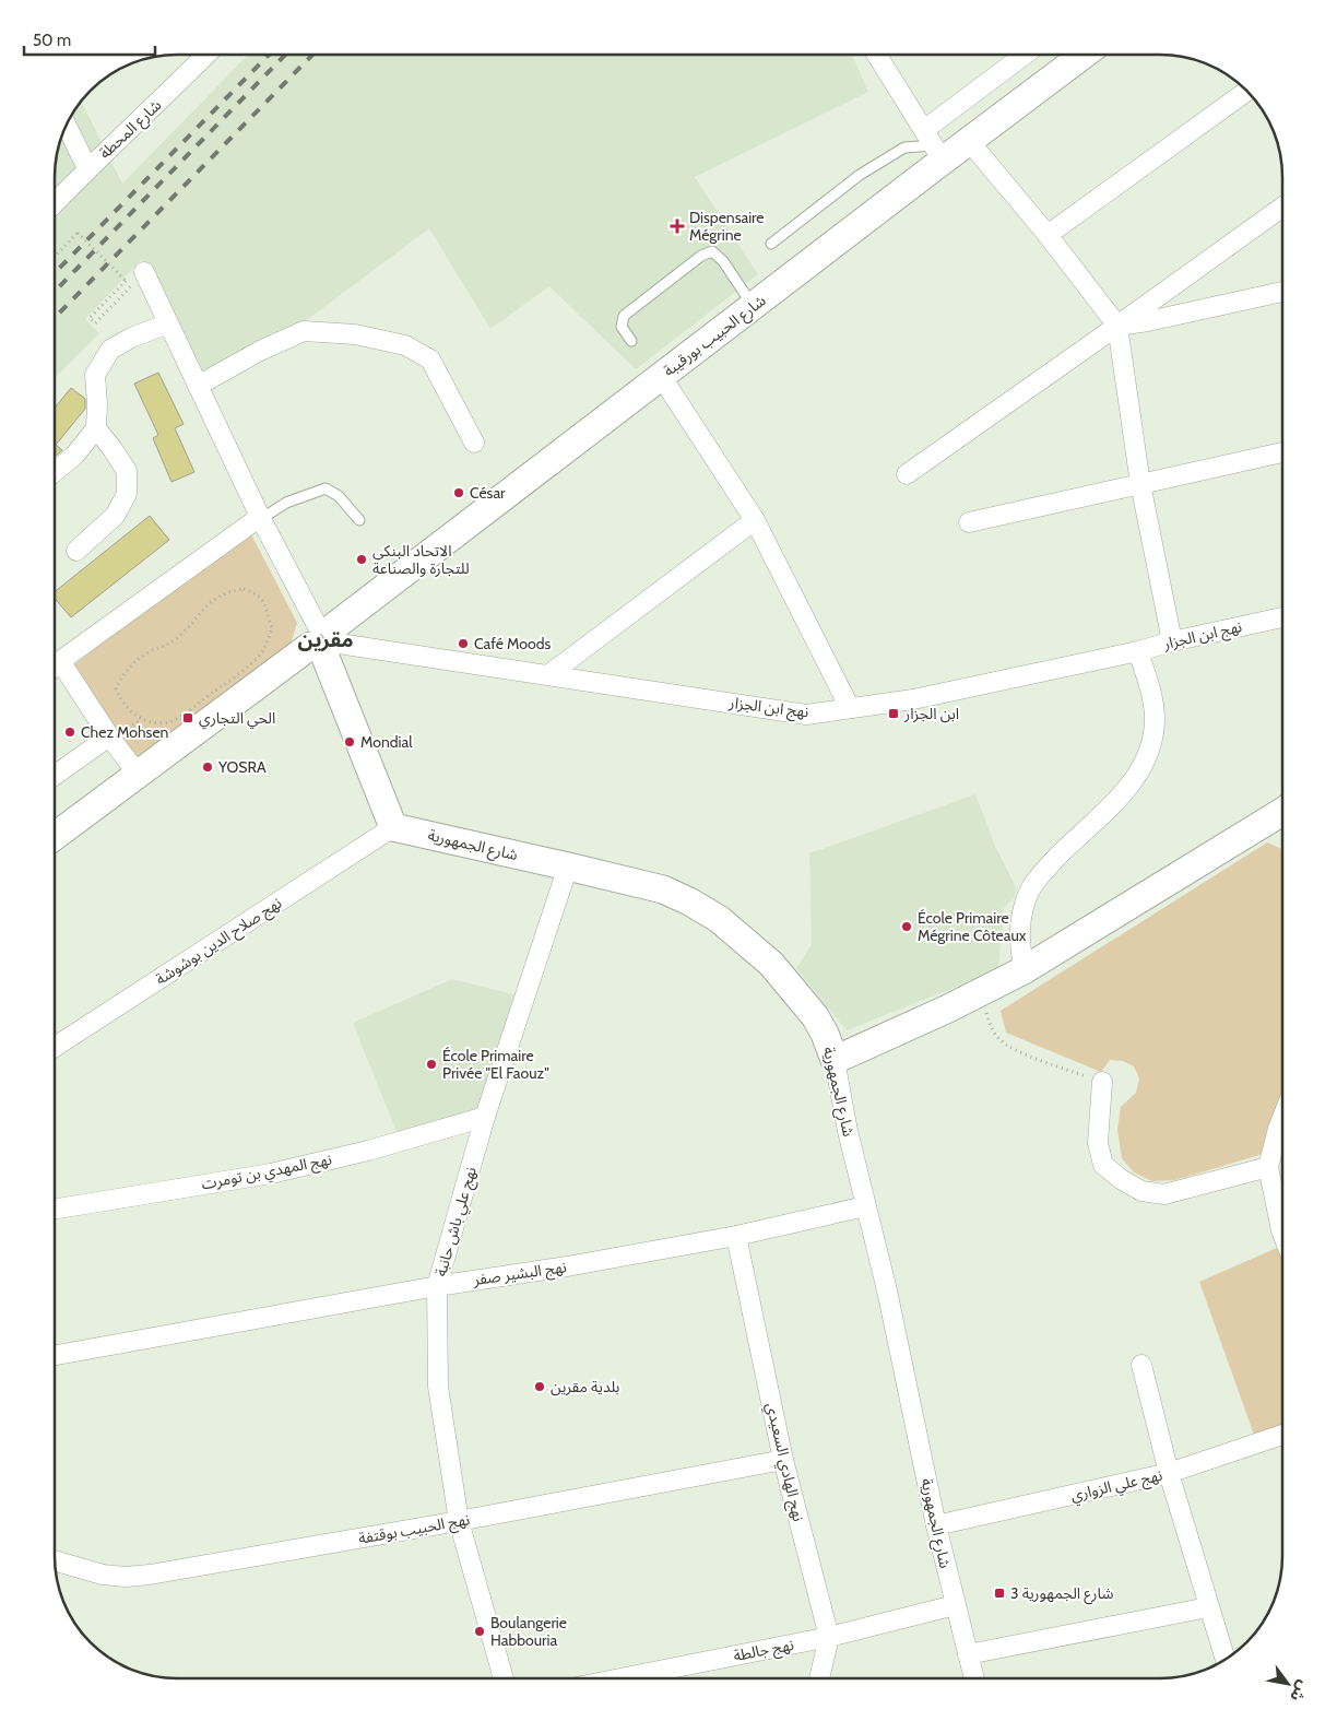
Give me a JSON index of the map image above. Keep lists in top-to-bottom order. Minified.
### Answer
{"streets":{"street":["شارع المحطة","شارع الحبيب بورقيبة","نهج ابن الجزار","شارع الجمهورية","نهج صلاح الدين بوشوشة","نهج المهدي بن تومرت","نهج علي باش حانبة","نهج البشير صفر","نهج الهادي السعيدي","نهج علي الزواري","نهج الحبيب بوقتفة","نهج جالطة"]},"crossings":[["شارع الحبيب بورقيبة","نهج ابن الجزار"],["شارع الجمهورية","نهج صلاح الدين بوشوشة"],["شارع الجمهورية","نهج علي باش حانبة"],["شارع الجمهورية","نهج البشير صفر"],["شارع الجمهورية","نهج علي الزواري"],["شارع الجمهورية","نهج جالطة"],["نهج المهدي بن تومرت","نهج علي باش حانبة"],["نهج علي باش حانبة","نهج البشير صفر"],["نهج علي باش حانبة","نهج الحبيب بوقتفة"],["نهج البشير صفر","نهج الهادي السعيدي"],["نهج الهادي السعيدي","نهج الحبيب بوقتفة"],["نهج الهادي السعيدي","نهج جالطة"]],"districts":["مقرين"],"places":{"health":["Dispensaire Mégrine"],"other":["César","الاتحاد البنكي للتجارة والصناعة","Café Moods","Chez Mohsen","Mondial","YOSRA","École Primaire Mégrine Côteaux","École Primaire Privée \"El Faouz\"","بلدية مقرين","Boulangerie Habbouria"],"transit":["ابن الجزار","الحي التجاري","شارع الجمهورية 3"]},"scale_bar":"50 m","north":"bottom right"}
